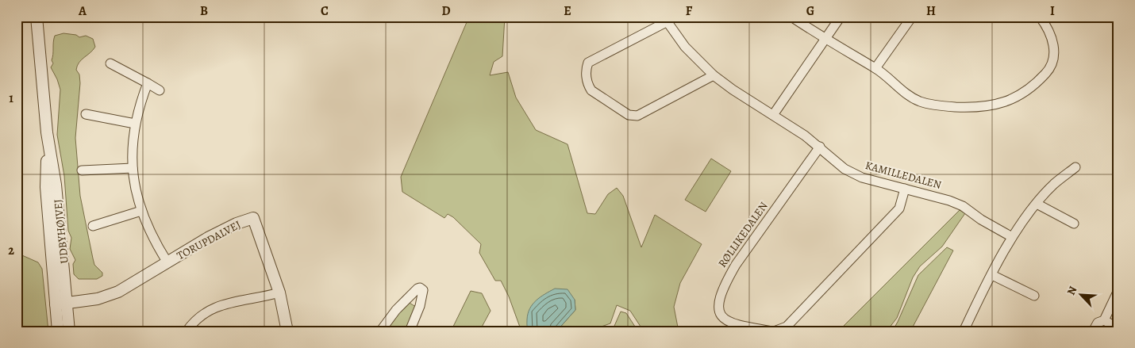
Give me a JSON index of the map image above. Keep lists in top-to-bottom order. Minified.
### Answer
{"streets":{"street":["KAMILLEDALEN","UDBYHØJVEJ","RØLLIKEDALEN","TORUPDALVEJ"]},"crossings":[["KAMILLEDALEN","RØLLIKEDALEN"],["UDBYHØJVEJ","TORUPDALVEJ"]],"north":"top left","grid":{"columns":["A","B","C","D","E","F","G","H","I"],"rows":["1","2"]}}
